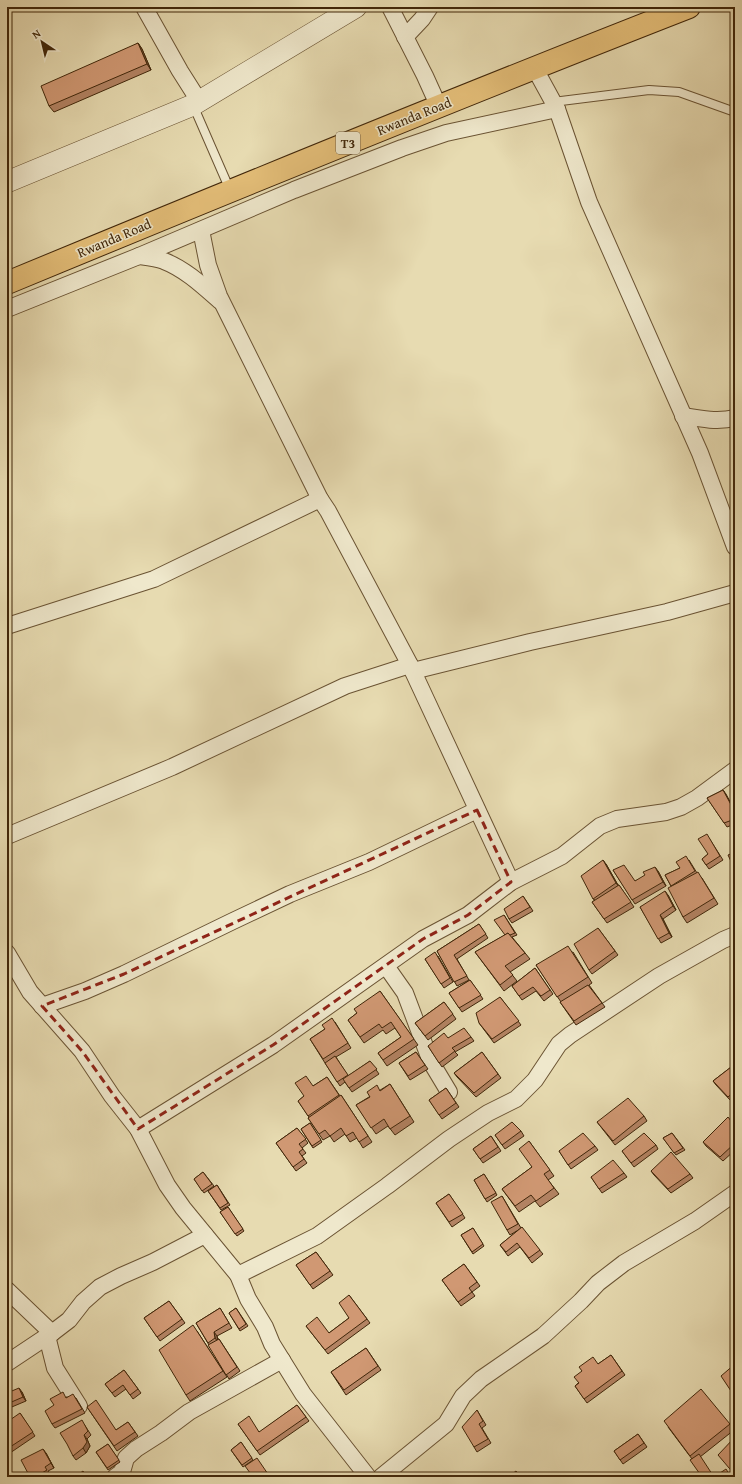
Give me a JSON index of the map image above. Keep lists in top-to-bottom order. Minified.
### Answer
{"streets":{"highway":["Rwanda Road","T3"]},"north":"top left"}
